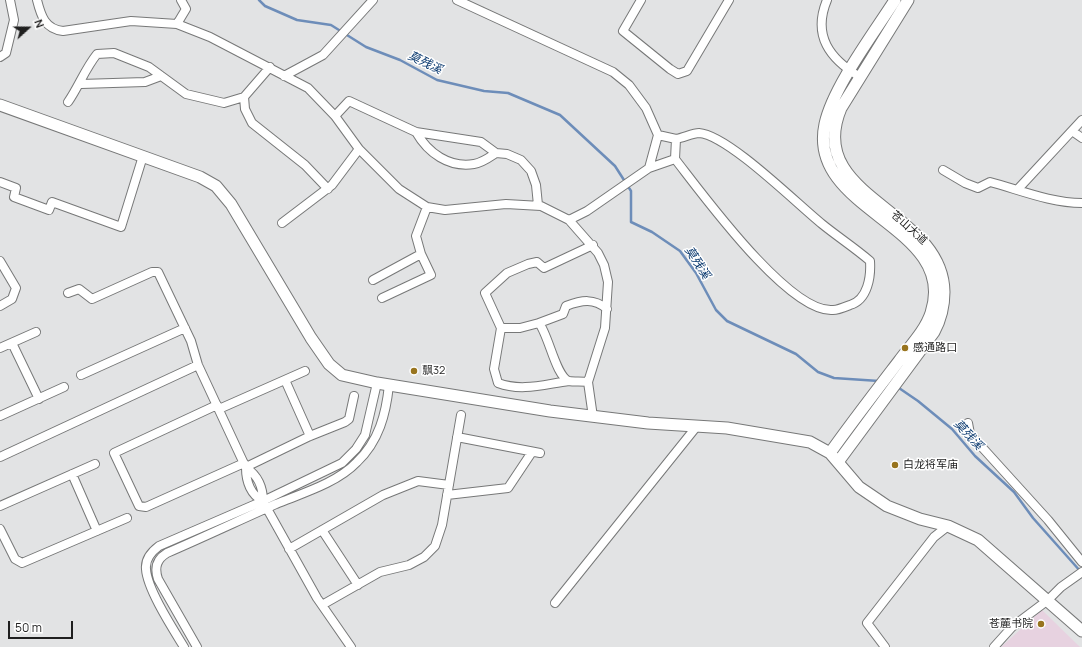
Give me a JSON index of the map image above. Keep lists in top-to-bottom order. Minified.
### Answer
{"streets":{"main road":["苍山大道"]},"water":["莫残溪"],"places":["感通路口","飘32","白龙将军庙","苍麓书院"],"scale_bar":"50 m","north":"right"}
